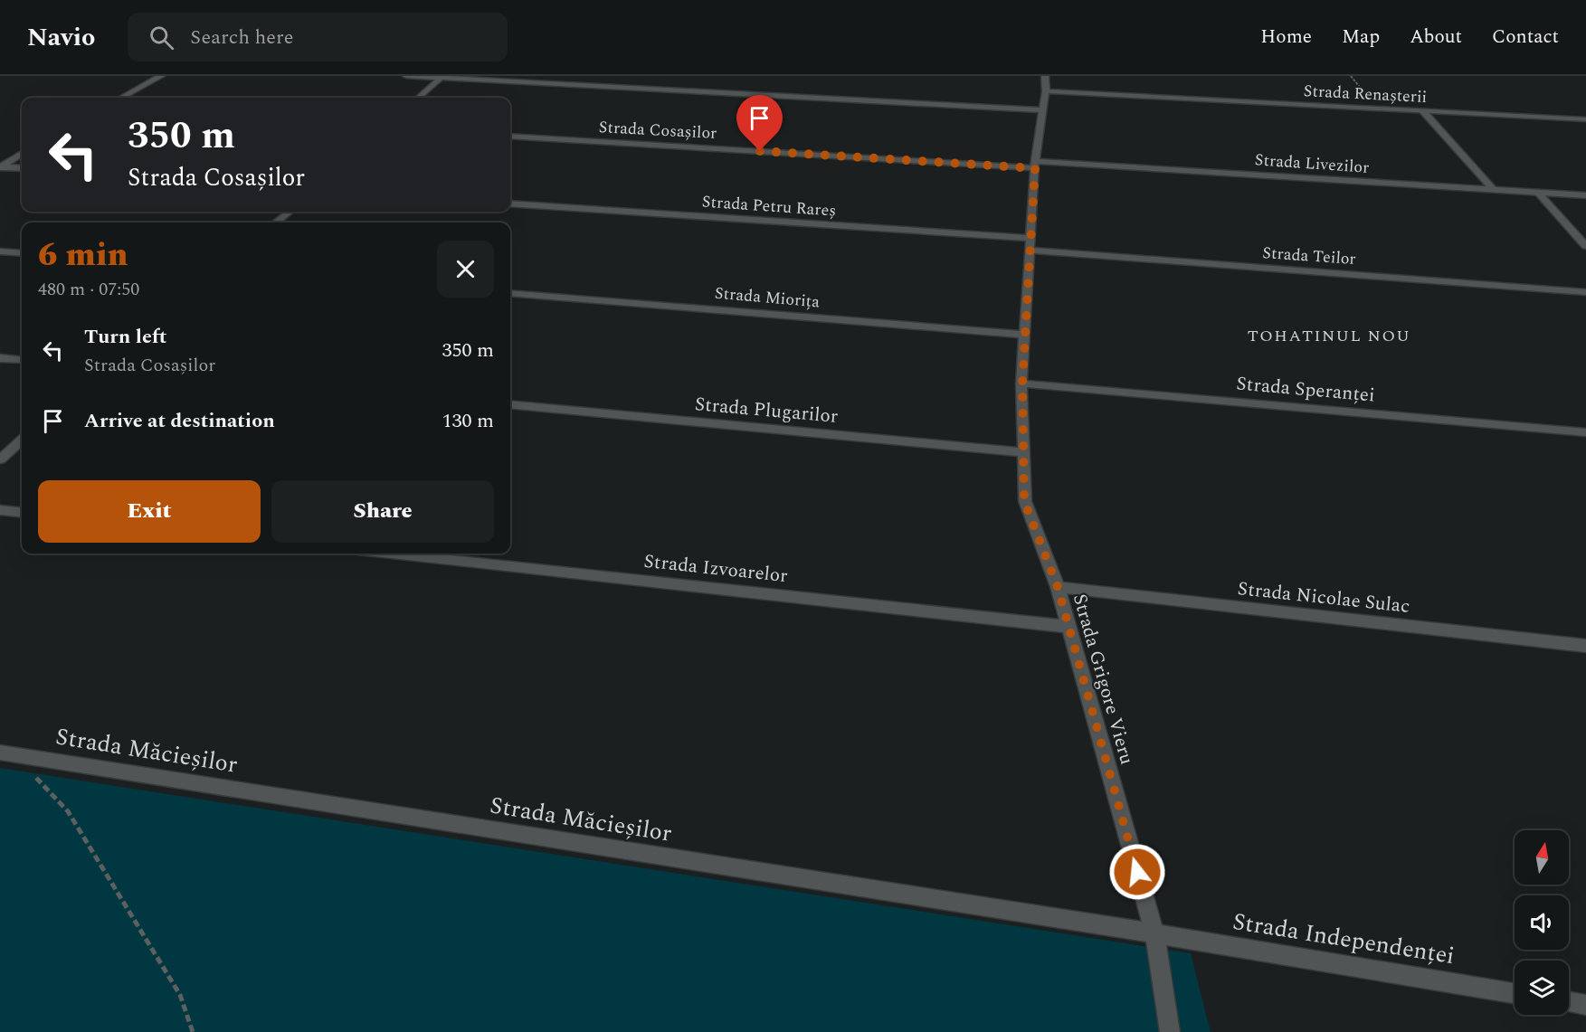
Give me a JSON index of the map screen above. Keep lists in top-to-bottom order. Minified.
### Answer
{"streets":{"street":["Strada Renașterii","Strada Cosașilor","Strada Livezilor","Strada Petru Rareș","Strada Teilor","Strada Miorița","Strada Speranței","Strada Plugarilor","Strada Izvoarelor","Strada Nicolae Sulac","Strada Grigore Vieru","Strada Măcieșilor","Strada Independenței"]},"crossings":[["Strada Renașterii","Strada Grigore Vieru"],["Strada Cosașilor","Strada Livezilor"],["Strada Cosașilor","Strada Grigore Vieru"],["Strada Livezilor","Strada Grigore Vieru"],["Strada Petru Rareș","Strada Teilor"],["Strada Petru Rareș","Strada Grigore Vieru"],["Strada Teilor","Strada Grigore Vieru"],["Strada Miorița","Strada Grigore Vieru"],["Strada Speranței","Strada Grigore Vieru"],["Strada Plugarilor","Strada Grigore Vieru"],["Strada Izvoarelor","Strada Grigore Vieru"],["Strada Nicolae Sulac","Strada Grigore Vieru"],["Strada Grigore Vieru","Strada Măcieșilor"],["Strada Grigore Vieru","Strada Independenței"],["Strada Măcieșilor","Strada Independenței"]],"districts":["TOHATINUL NOU"],"north":"top","page":{"header":"Navio","search":"Search here","nav":["Home","Map","About","Contact"],"turn":["350 m","Strada Cosașilor"],"heading":["6 min","480 m · 07:50"],"list":[{"name":"Turn left","note":"Strada Cosașilor","value":"350 m"},{"name":"Arrive at destination","value":"130 m"}],"buttons":["Exit","Share"]}}
